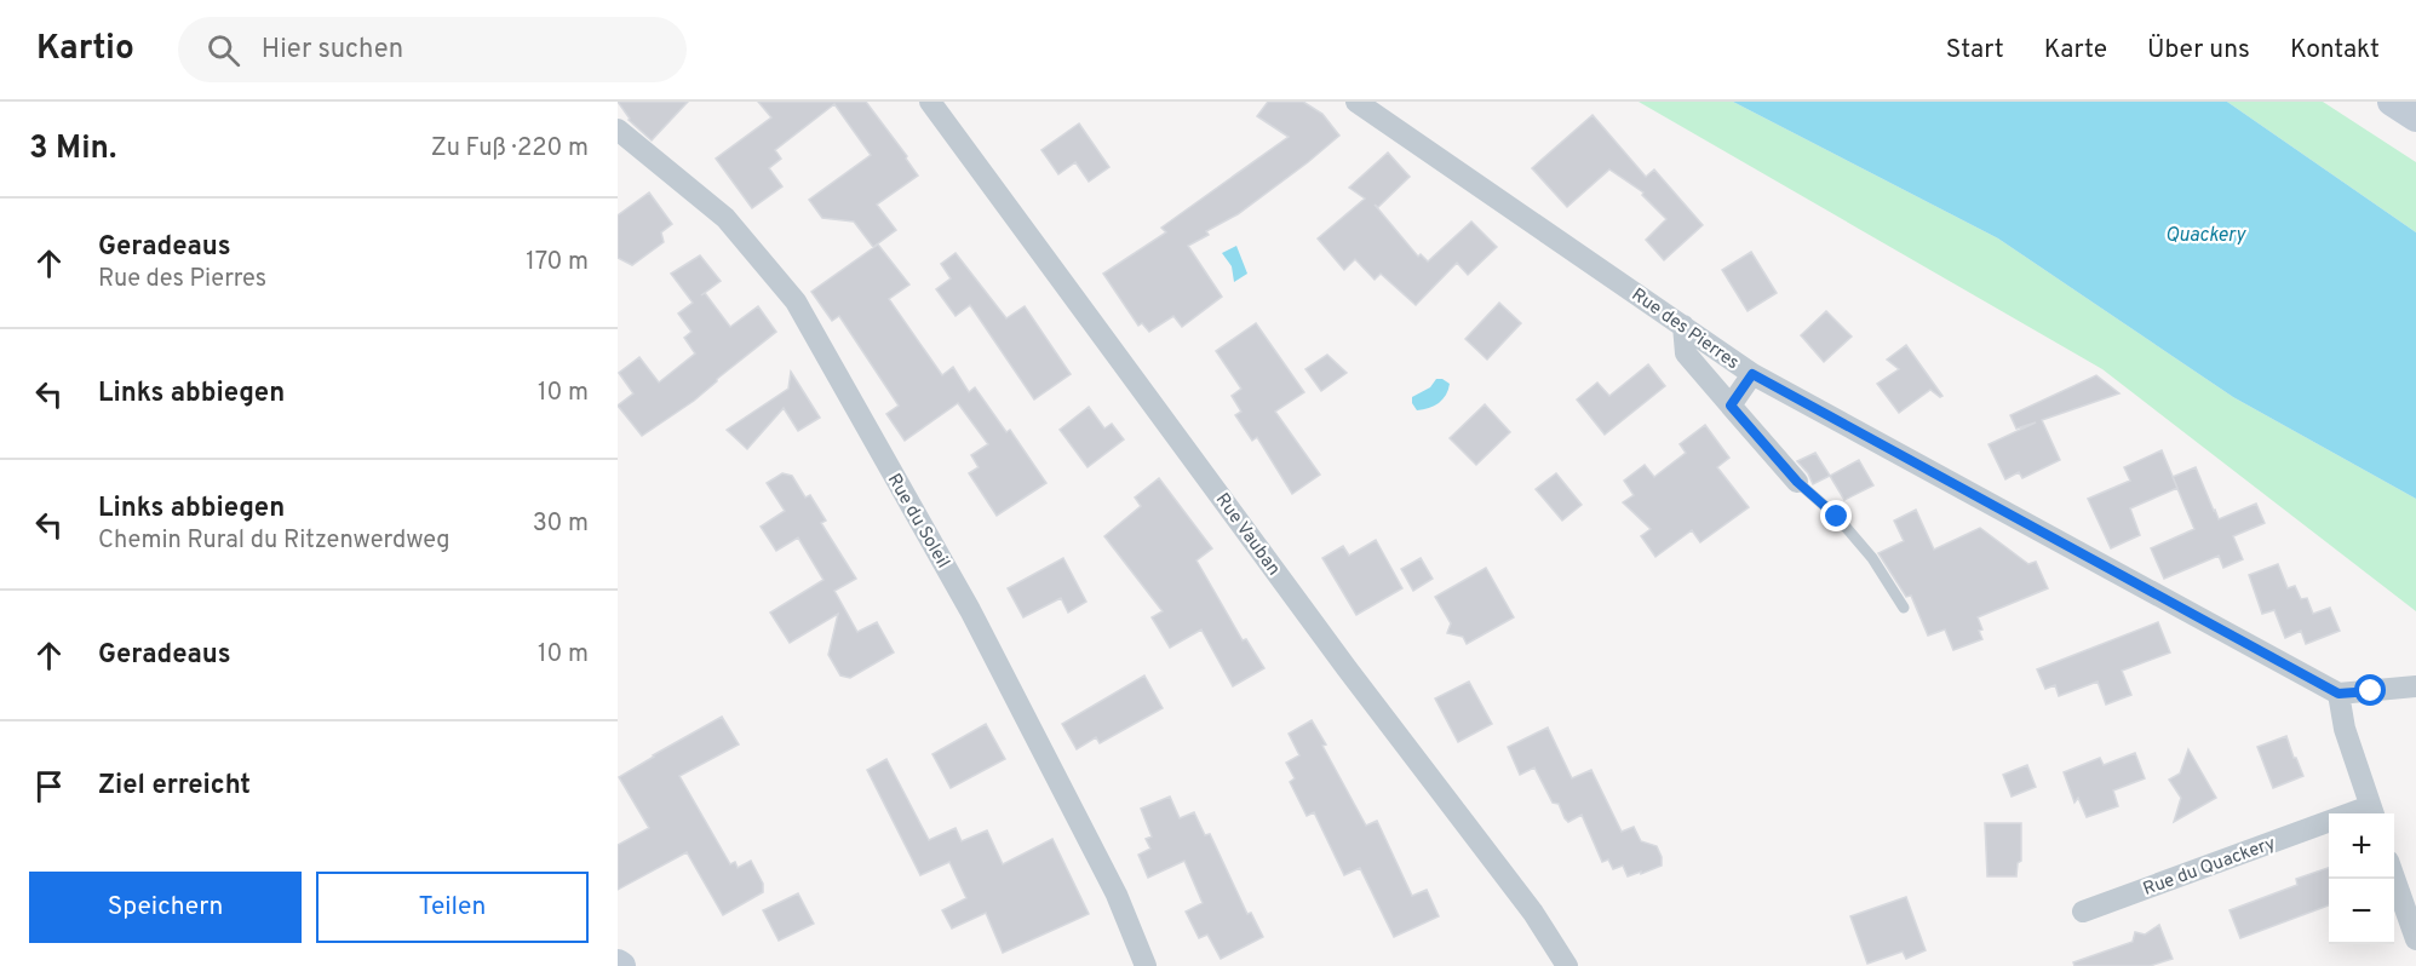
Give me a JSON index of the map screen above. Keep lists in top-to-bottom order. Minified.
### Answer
{"streets":{"street":["Rue des Pierres","Rue du Soleil","Rue Vauban","Rue du Quackery"]},"water":["Quackery"],"page":{"header":"Kartio","search":"Hier suchen","nav":["Start","Karte","Über uns","Kontakt"],"heading":["3 Min.","Zu Fuß · 220 m"],"list":[["Geradeaus","Rue des Pierres","170 m"],["Links abbiegen","10 m"],["Links abbiegen","Chemin Rural du Ritzenwerdweg","30 m"],["Geradeaus","10 m"],"Ziel erreicht"],"map_buttons":["+","−"],"buttons":["Speichern","Teilen"]}}
